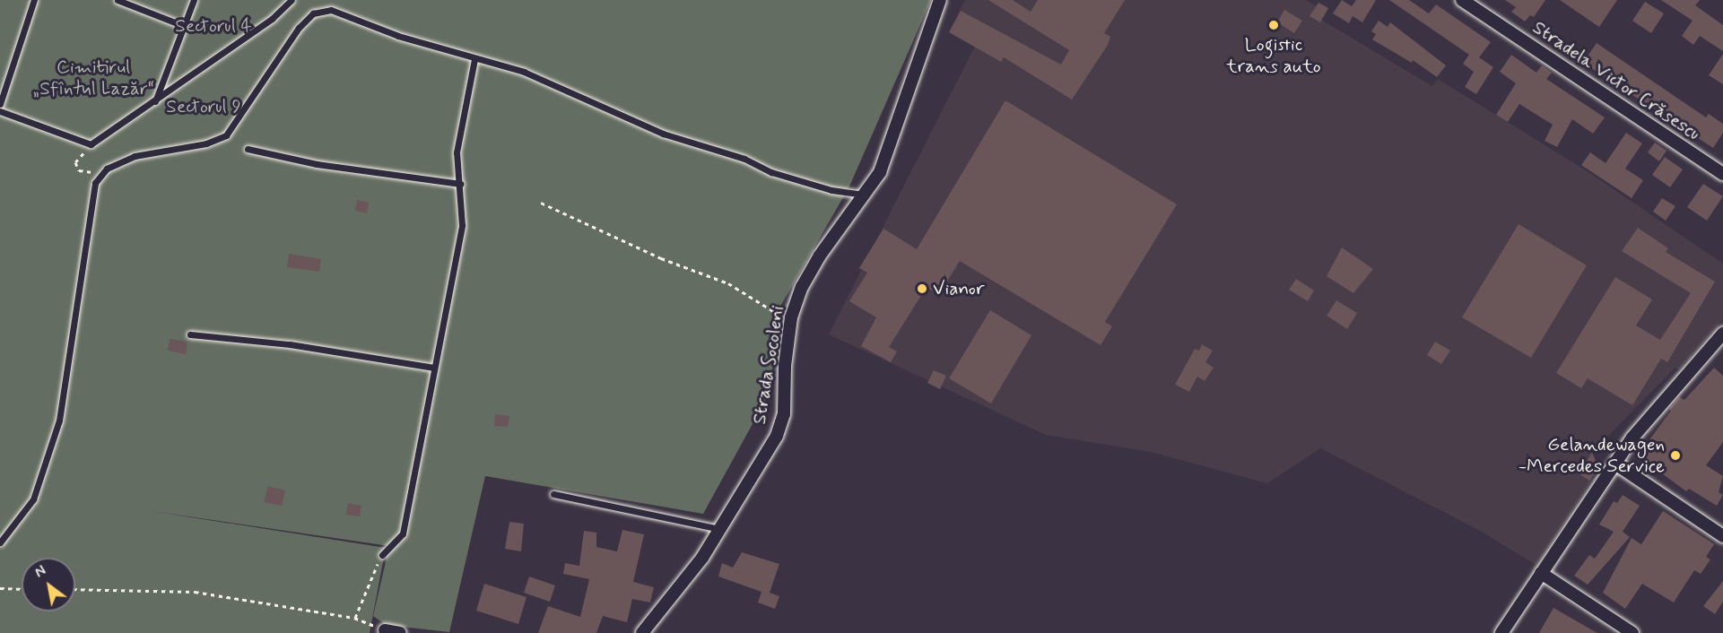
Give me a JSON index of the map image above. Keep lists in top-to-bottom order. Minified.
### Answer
{"streets":{"street":["Stradela Victor Crăsescu","Strada Socoleni"]},"parks":["Sectorul 4","Cimitirul „Sfîntul Lazăr“","Sectorul 9"],"places":["Logistic trans auto","Vianor","Gelandewagen -Mercedes Service"],"north":"top left"}
